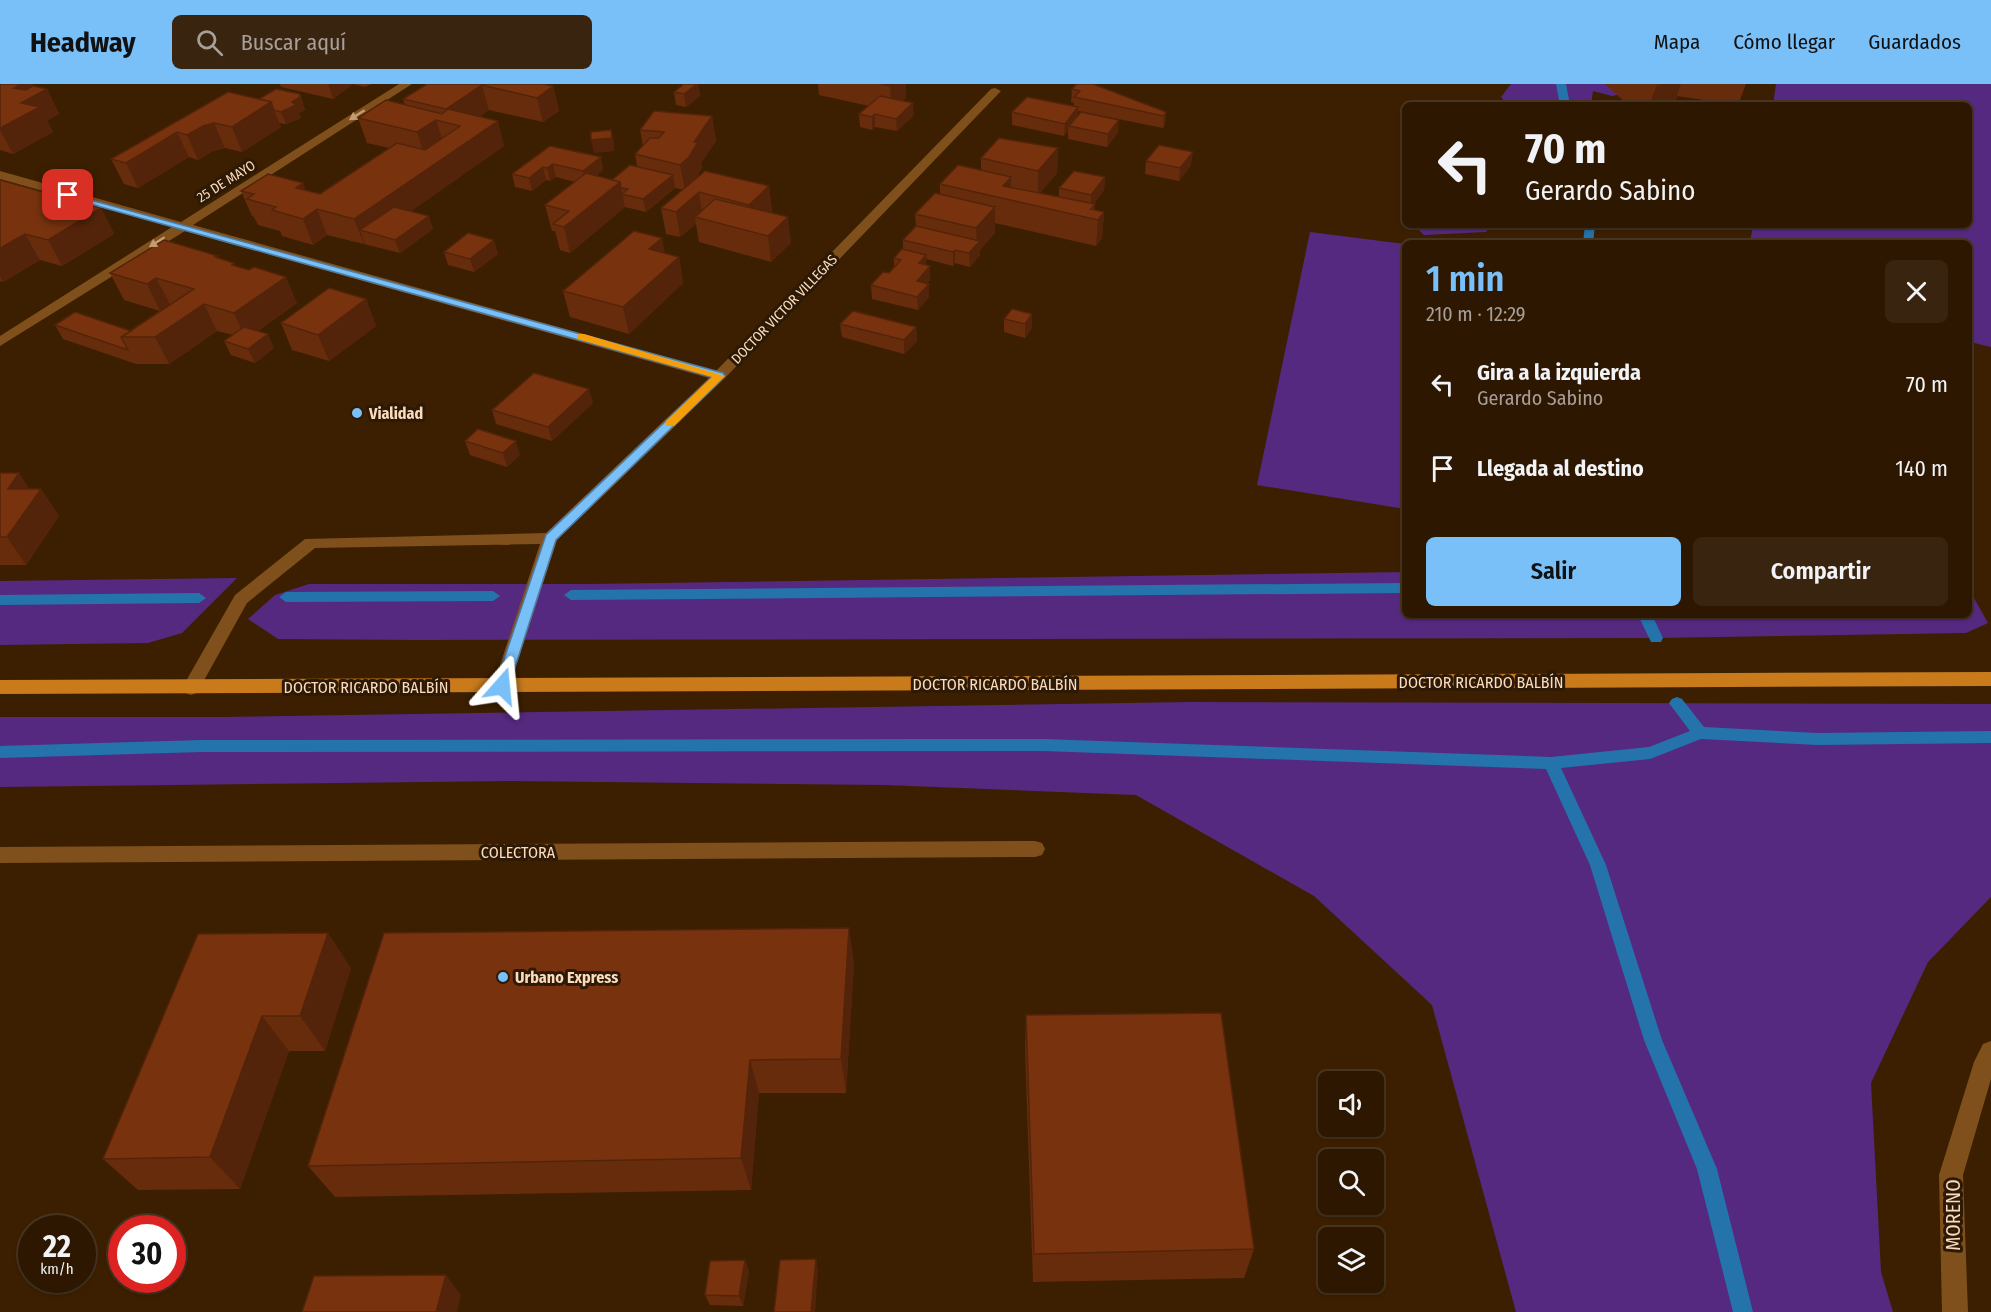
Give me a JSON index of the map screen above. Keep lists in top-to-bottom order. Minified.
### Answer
{"streets":{"main road":["DOCTOR RICARDO BALBÍN"],"street":["25 DE MAYO","DOCTOR VICTOR VILLEGAS","COLECTORA","MORENO"]},"crossings":[["DOCTOR VICTOR VILLEGAS","DOCTOR RICARDO BALBÍN"]],"one_way":["25 DE MAYO"],"places":["Vialidad","Urbano Express"],"page":{"header":"Headway","search":"Buscar aquí","nav":["Mapa","Cómo llegar","Guardados"],"turn":["70 m","Gerardo Sabino"],"heading":["1 min","210 m · 12:29"],"list":[{"name":"Gira a la izquierda","note":"Gerardo Sabino","value":"70 m"},{"name":"Llegada al destino","value":"140 m"}],"buttons":["Salir","Compartir"],"speed":"22 km/h","limit":"30"}}
